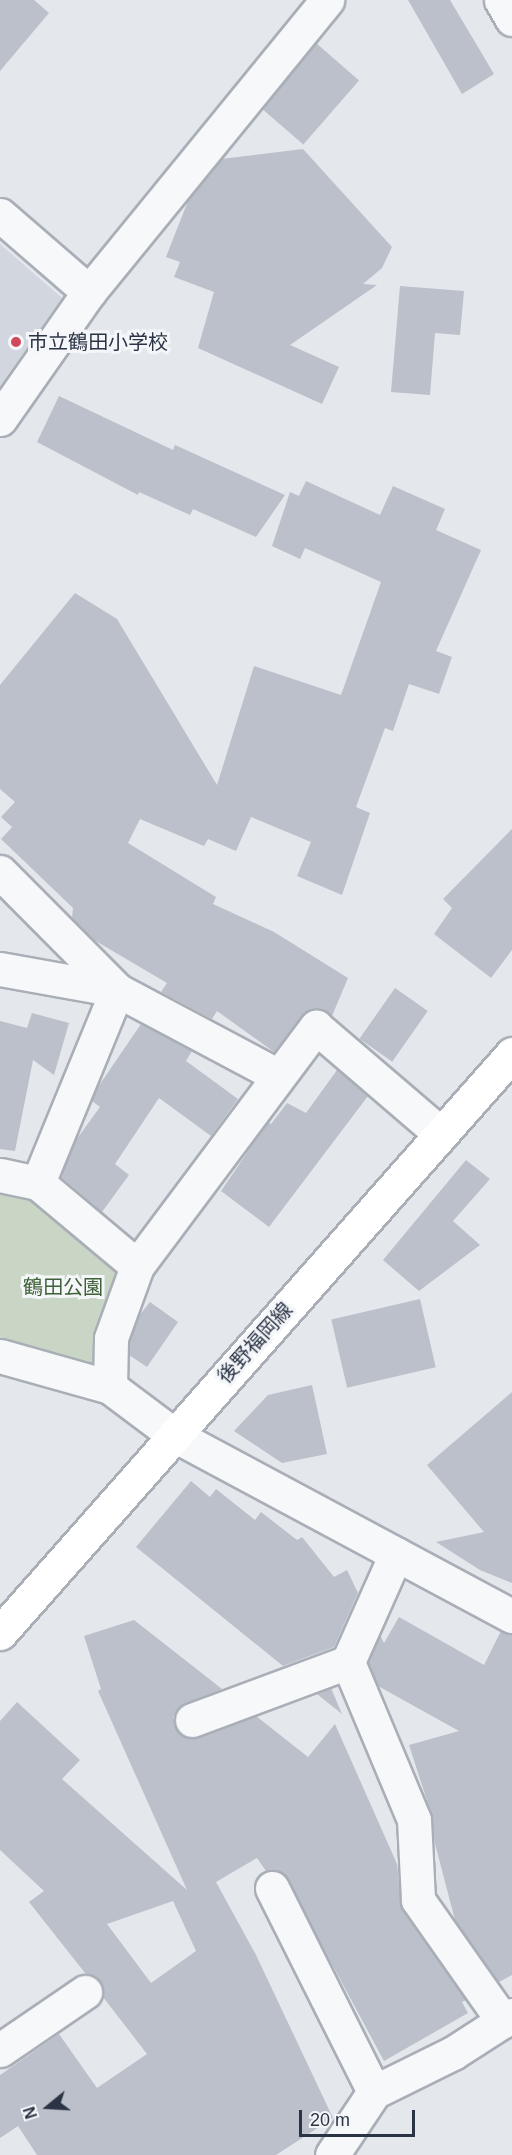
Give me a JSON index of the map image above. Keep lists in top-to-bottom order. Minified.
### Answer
{"streets":{"main road":["後野福岡線"]},"parks":["鶴田公園"],"places":["市立鶴田小学校"],"scale_bar":"20 m","north":"left"}
